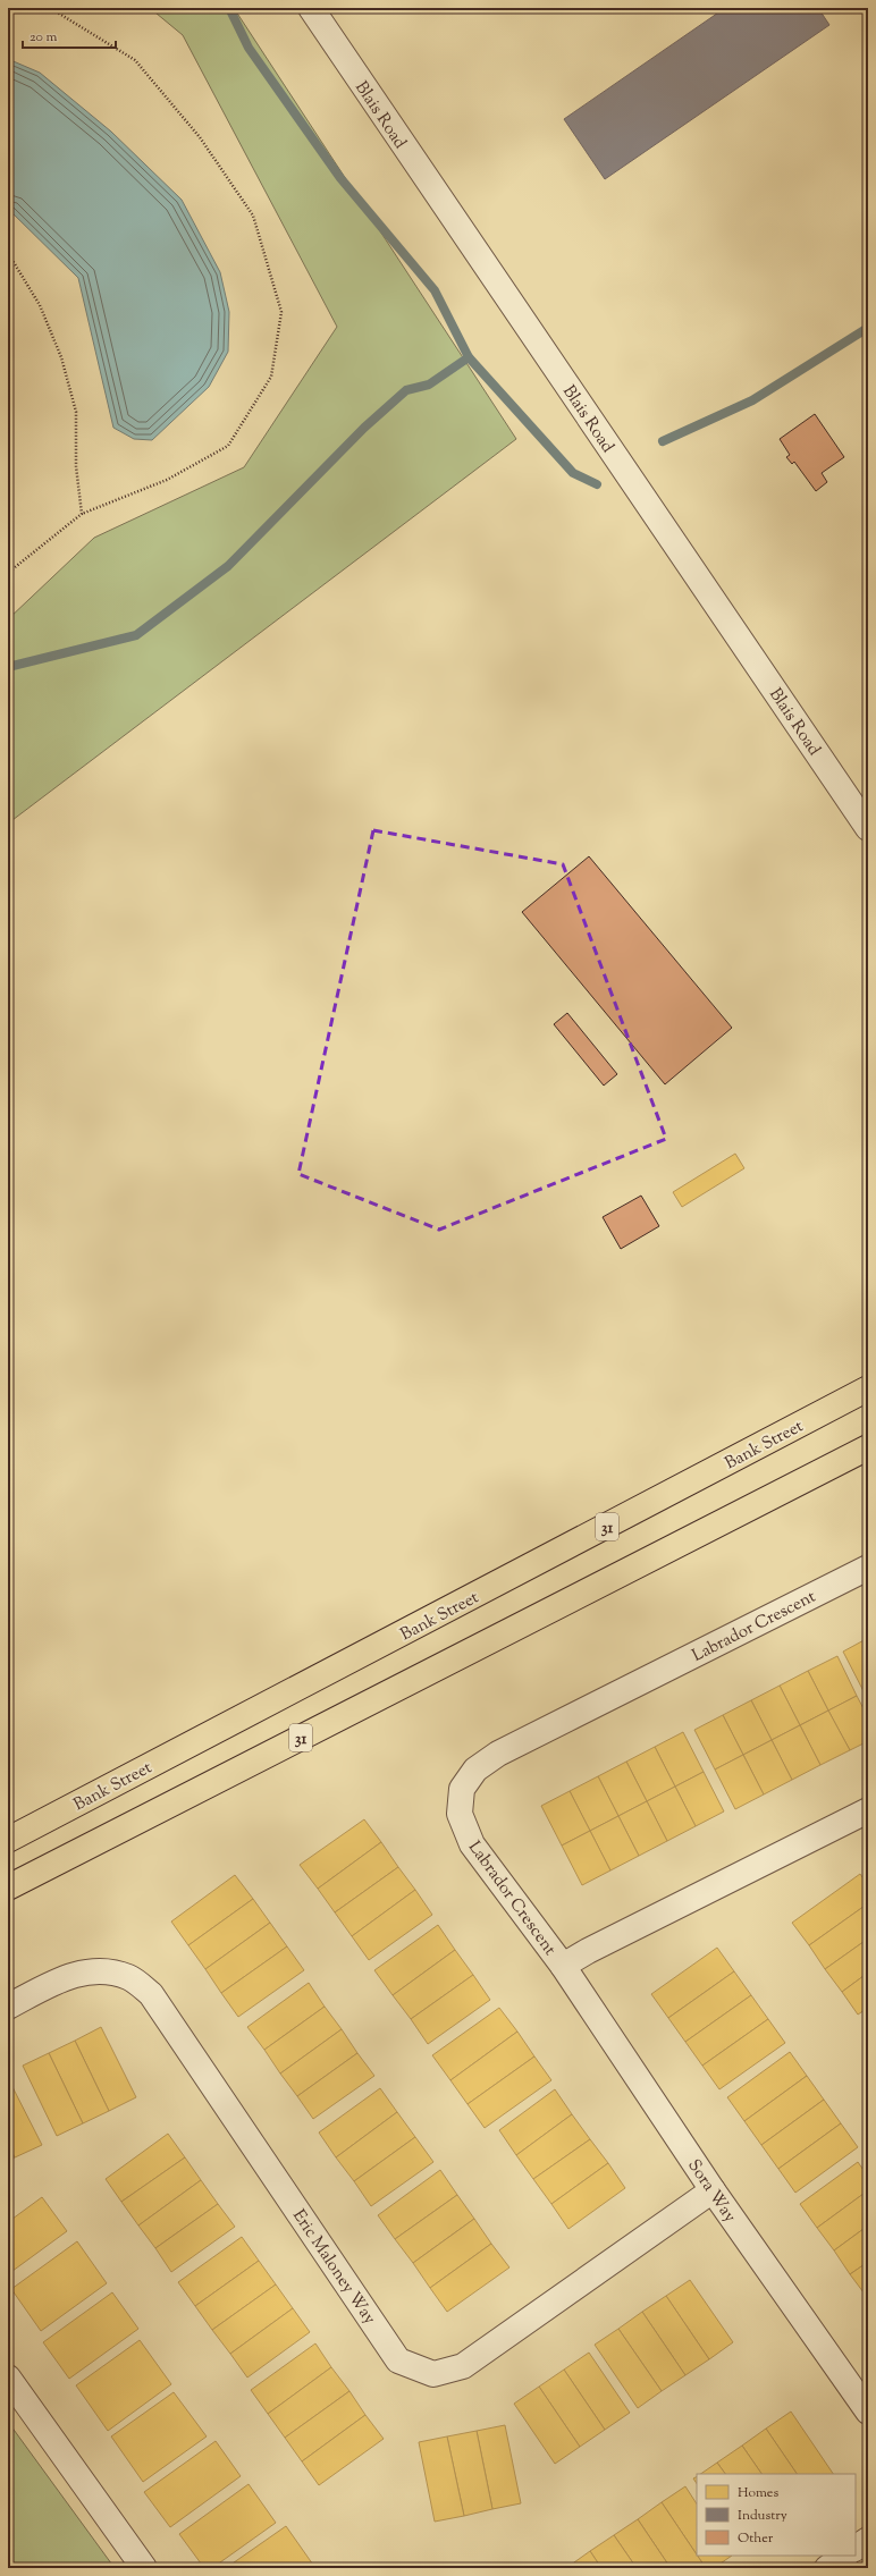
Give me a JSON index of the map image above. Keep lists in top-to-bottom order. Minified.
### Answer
{"streets":{"main road":["Bank Street","31"],"street":["Blais Road","Labrador Crescent","Sora Way","Eric Maloney Way"]},"crossings":[["Labrador Crescent","Sora Way"],["Sora Way","Eric Maloney Way"]],"legend":["Homes","Industry","Other"],"scale_bar":"20 m"}
